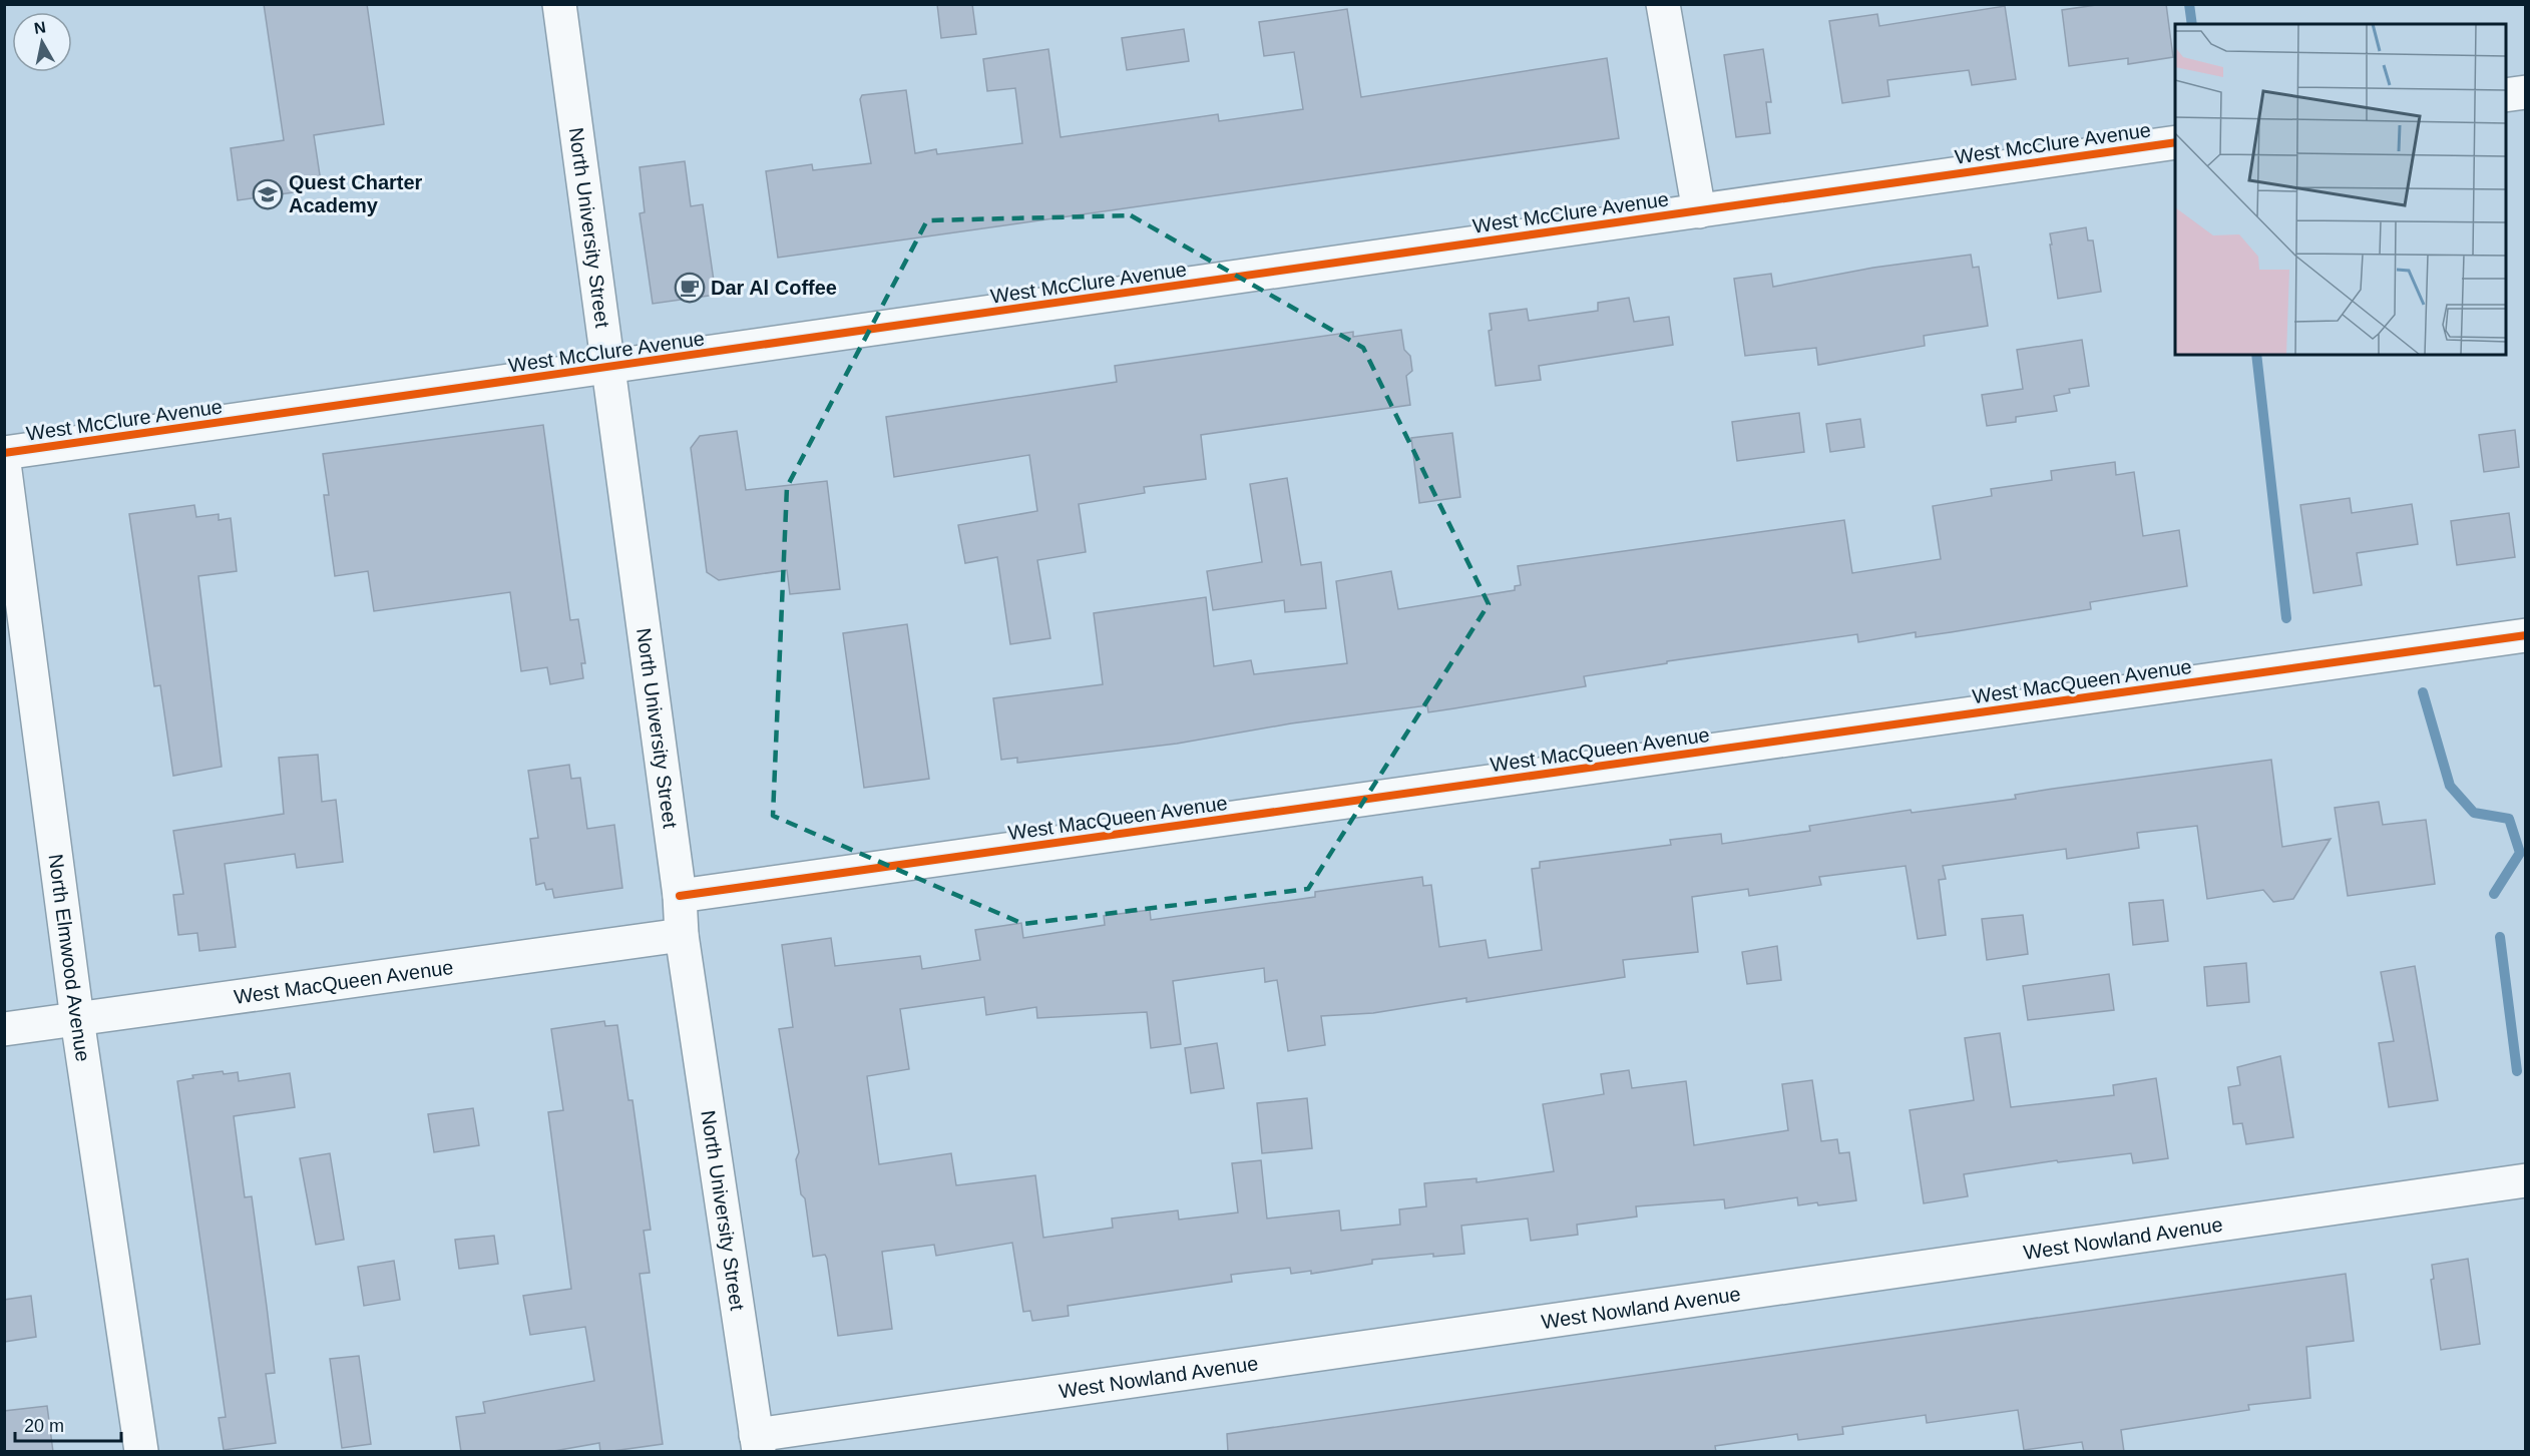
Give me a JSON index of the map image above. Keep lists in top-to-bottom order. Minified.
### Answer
{"streets":{"street":["West McClure Avenue","North University Street","West MacQueen Avenue","North Elmwood Avenue","West Nowland Avenue"]},"crossings":[["West McClure Avenue","North University Street"],["North University Street","West MacQueen Avenue"],["North University Street","West Nowland Avenue"],["West MacQueen Avenue","North Elmwood Avenue"]],"places":{"school or university":["Quest Charter Academy"],"cafe":["Dar Al Coffee"]},"scale_bar":"20 m","north":"top"}
